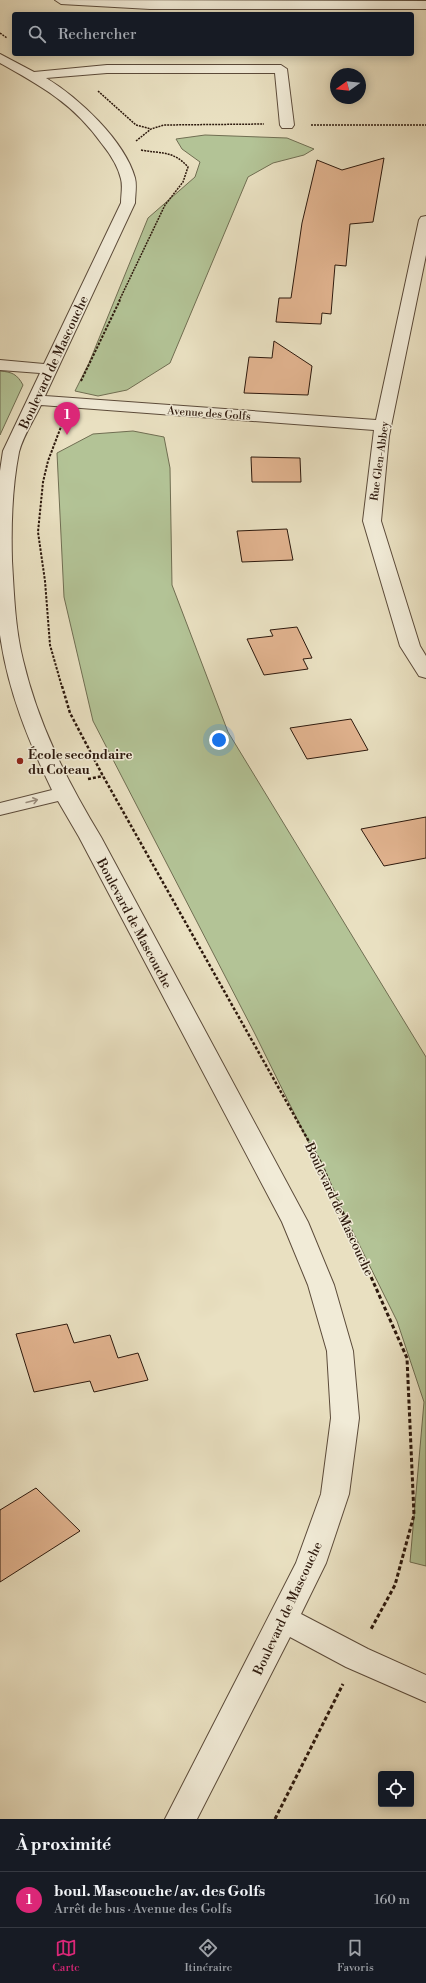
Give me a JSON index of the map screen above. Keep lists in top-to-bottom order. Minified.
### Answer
{"streets":{"street":["Boulevard de Mascouche","Avenue des Golfs","Rue Glen-Abbey"]},"crossings":[["Boulevard de Mascouche","Avenue des Golfs"],["Avenue des Golfs","Rue Glen-Abbey"]],"places":["École secondaire du Coteau"],"north":"left","page":{"search":"Rechercher","pins":"1","heading":"À proximité","list":[{"mark":"1","name":"boul. Mascouche / av. des Golfs","note":"Arrêt de bus · Avenue des Golfs","value":"160 m"}],"nav":["Carte","Itinéraire","Favoris"]}}
